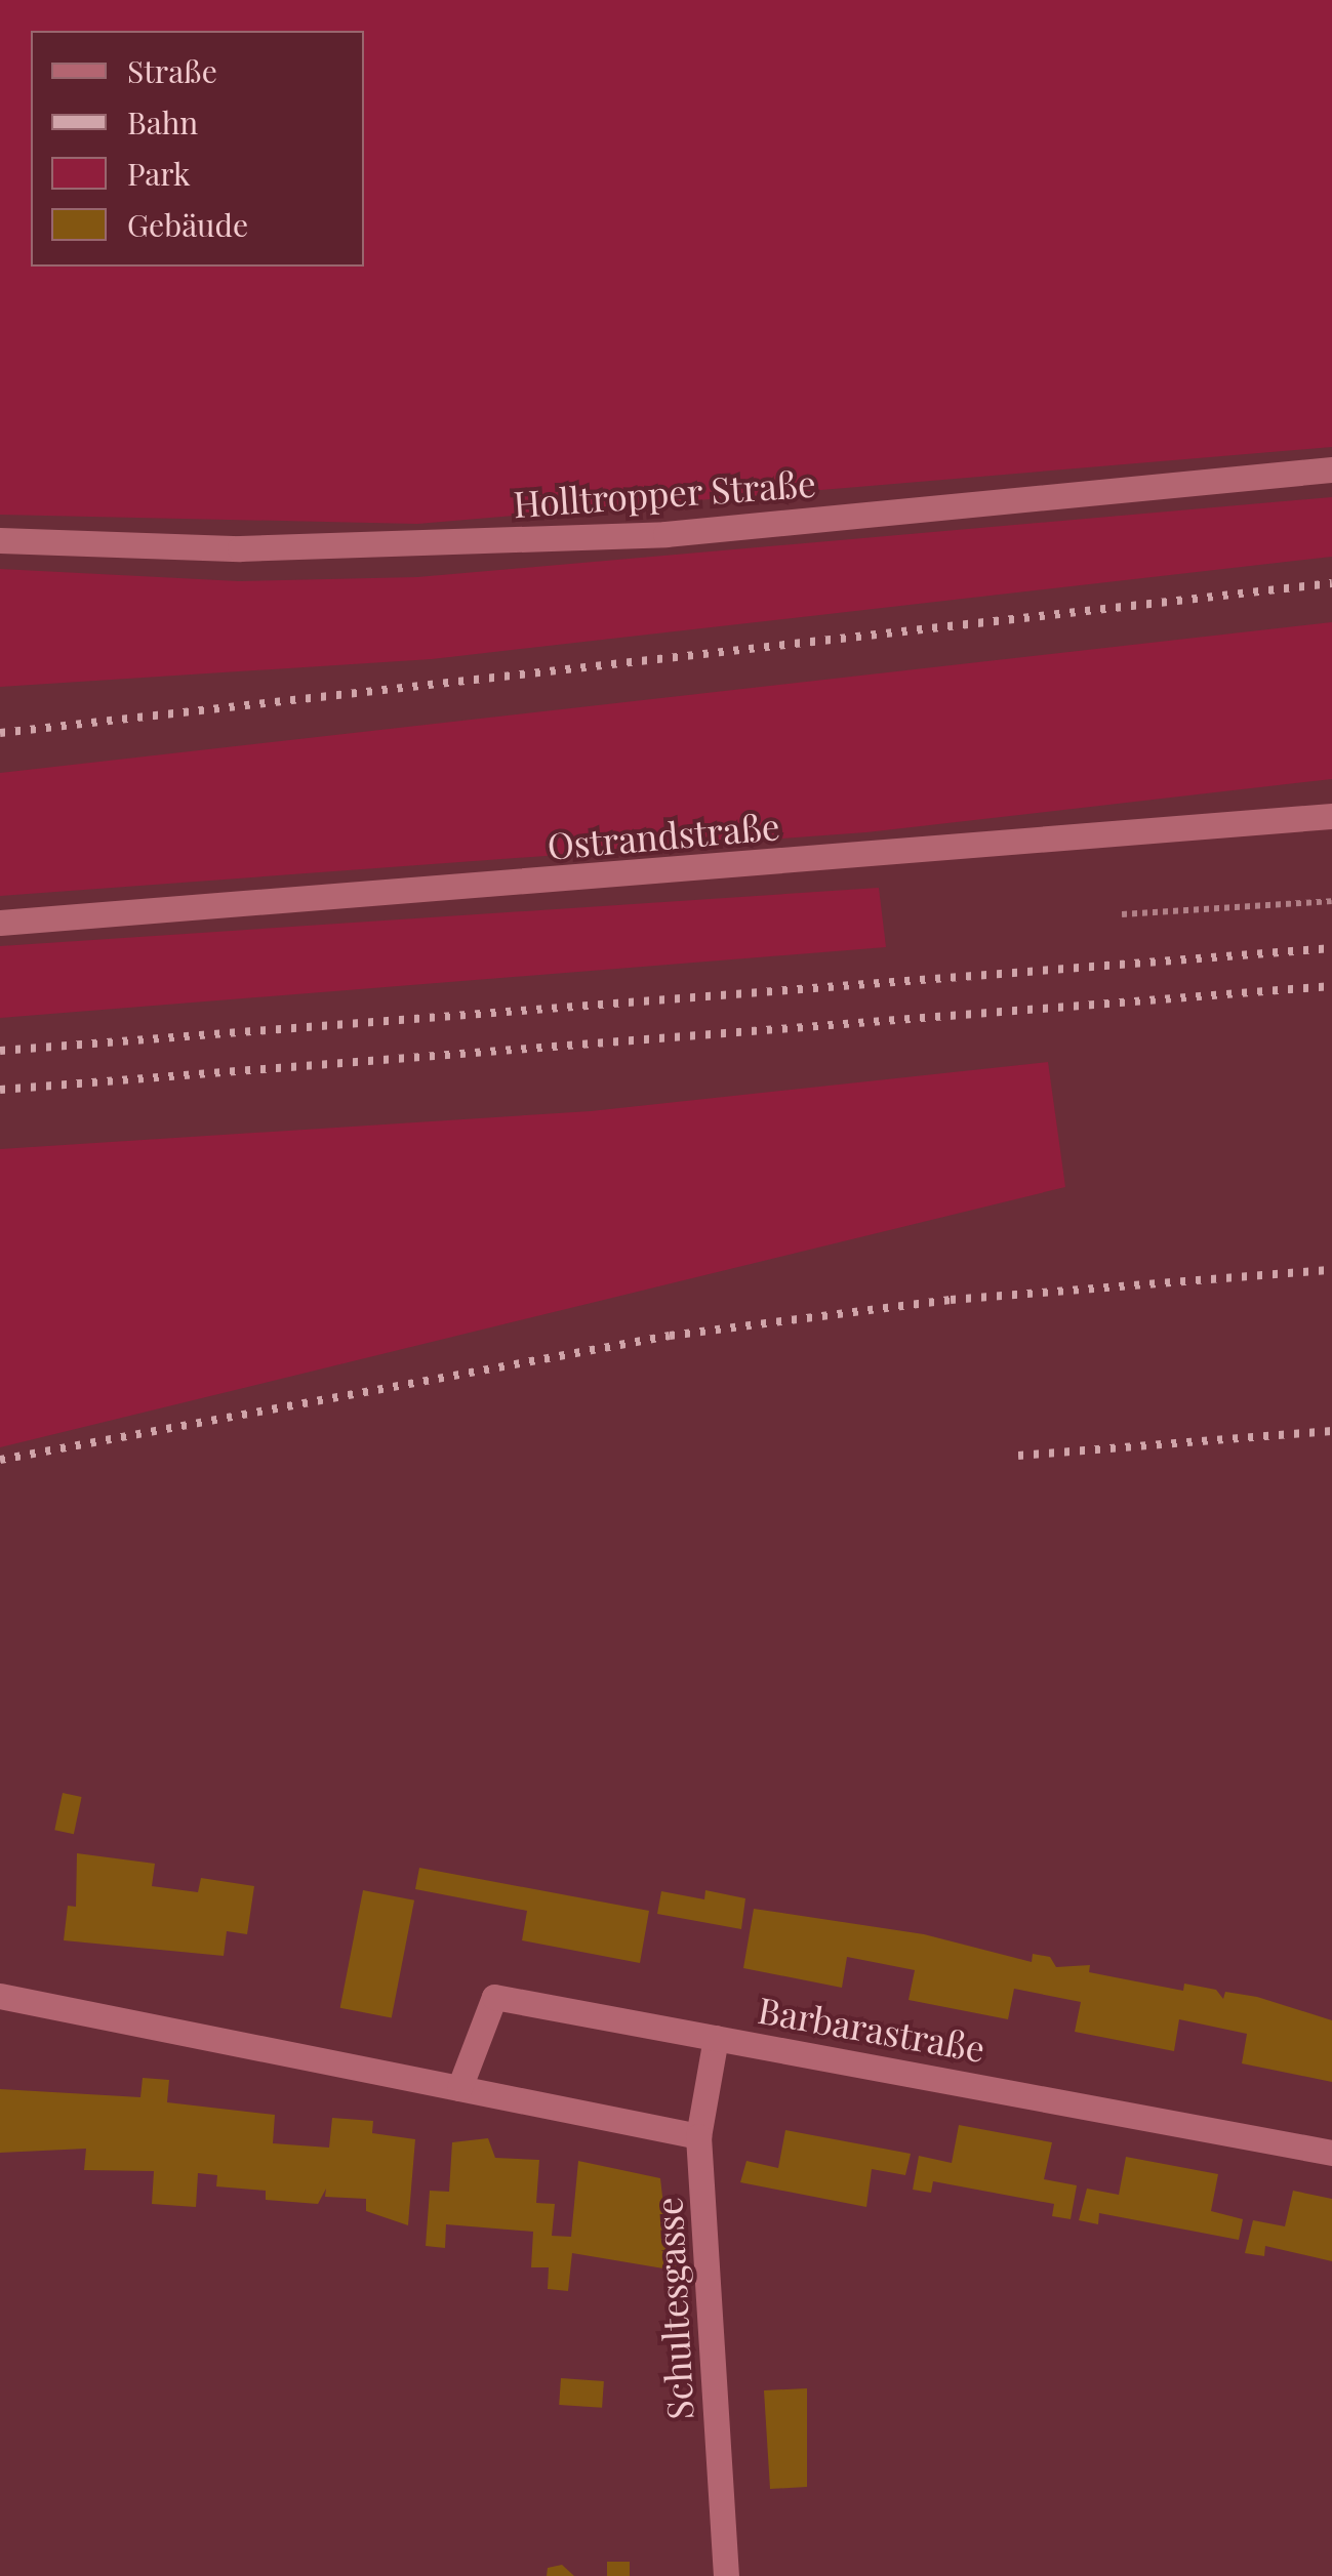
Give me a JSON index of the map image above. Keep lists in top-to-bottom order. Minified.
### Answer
{"streets":{"street":["Holltropper Straße","Ostrandstraße","Barbarastraße","Schultesgasse"]},"crossings":[["Barbarastraße","Schultesgasse"]],"legend":["Straße","Bahn","Park","Gebäude"]}
